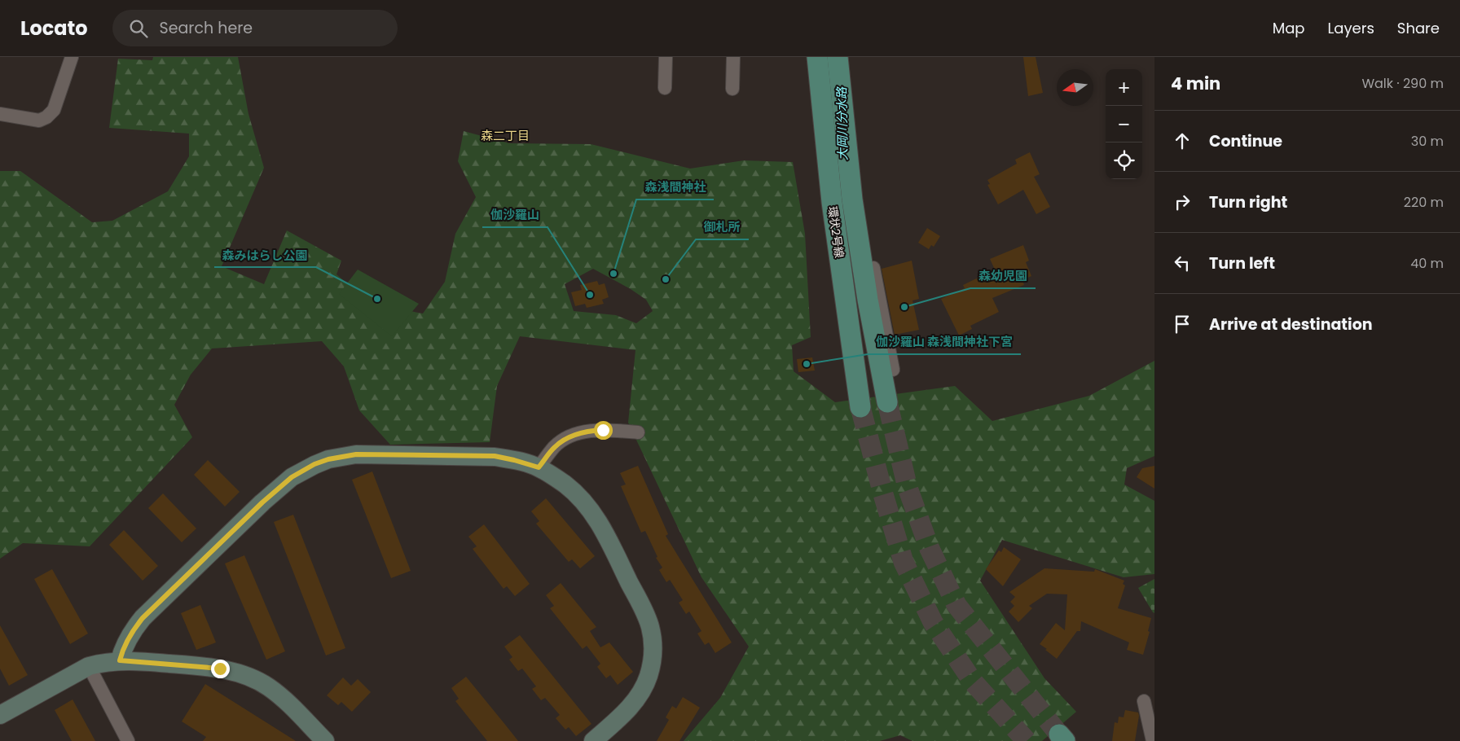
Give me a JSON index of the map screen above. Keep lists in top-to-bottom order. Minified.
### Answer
{"streets":{"main road":["環状2号線"]},"districts":["森二丁目"],"water":["大岡川分水路"],"places":["森浅間神社","御札所","伽沙羅山","森みはらし公園","森幼児園","伽沙羅山 森浅間神社下宮"],"north":"left","page":{"header":"Locato","search":"Search here","nav":["Map","Layers","Share"],"heading":["4 min","Walk · 290 m"],"map_buttons":["+","−"],"list":[["Continue","30 m"],["Turn right","220 m"],["Turn left","40 m"],"Arrive at destination"]}}
